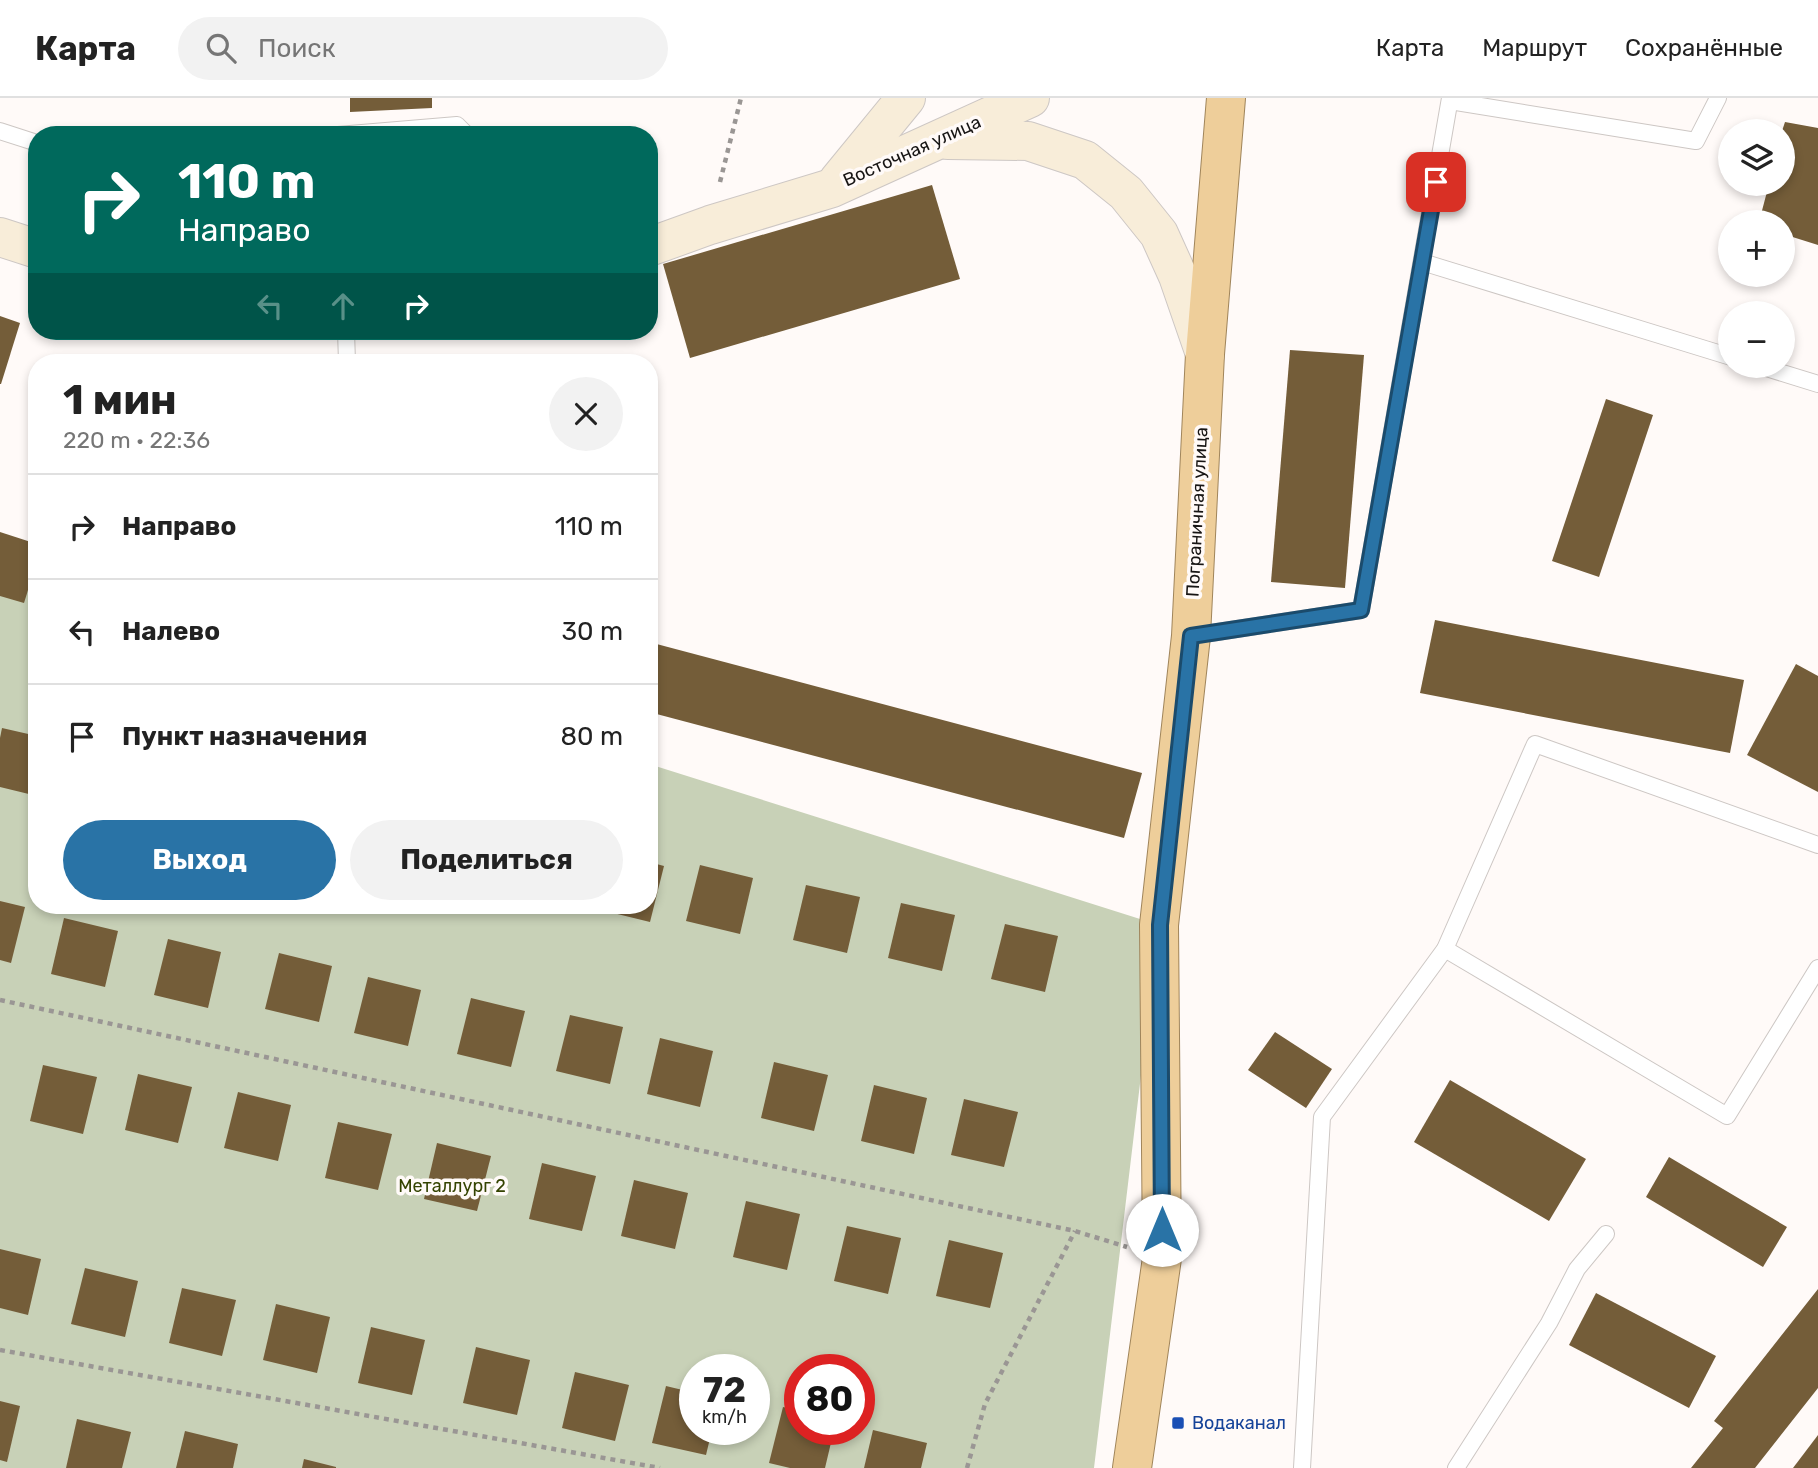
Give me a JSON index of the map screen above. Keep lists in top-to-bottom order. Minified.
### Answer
{"streets":{"highway":["Пограничная улица"],"main road":["Восточная улица"]},"parks":["Металлург 2"],"places":{"transit":["Водаканал"]},"page":{"header":"Карта","search":"Поиск","nav":["Карта","Маршрут","Сохранённые"],"map_buttons":["+","−"],"turn":["110 m","Направо"],"heading":["1 мин","220 m · 22:36"],"list":[{"name":"Направо","value":"110 m"},{"name":"Налево","value":"30 m"},{"name":"Пункт назначения","value":"80 m"}],"buttons":["Выход","Поделиться"],"speed":"72 km/h","limit":"80"}}
